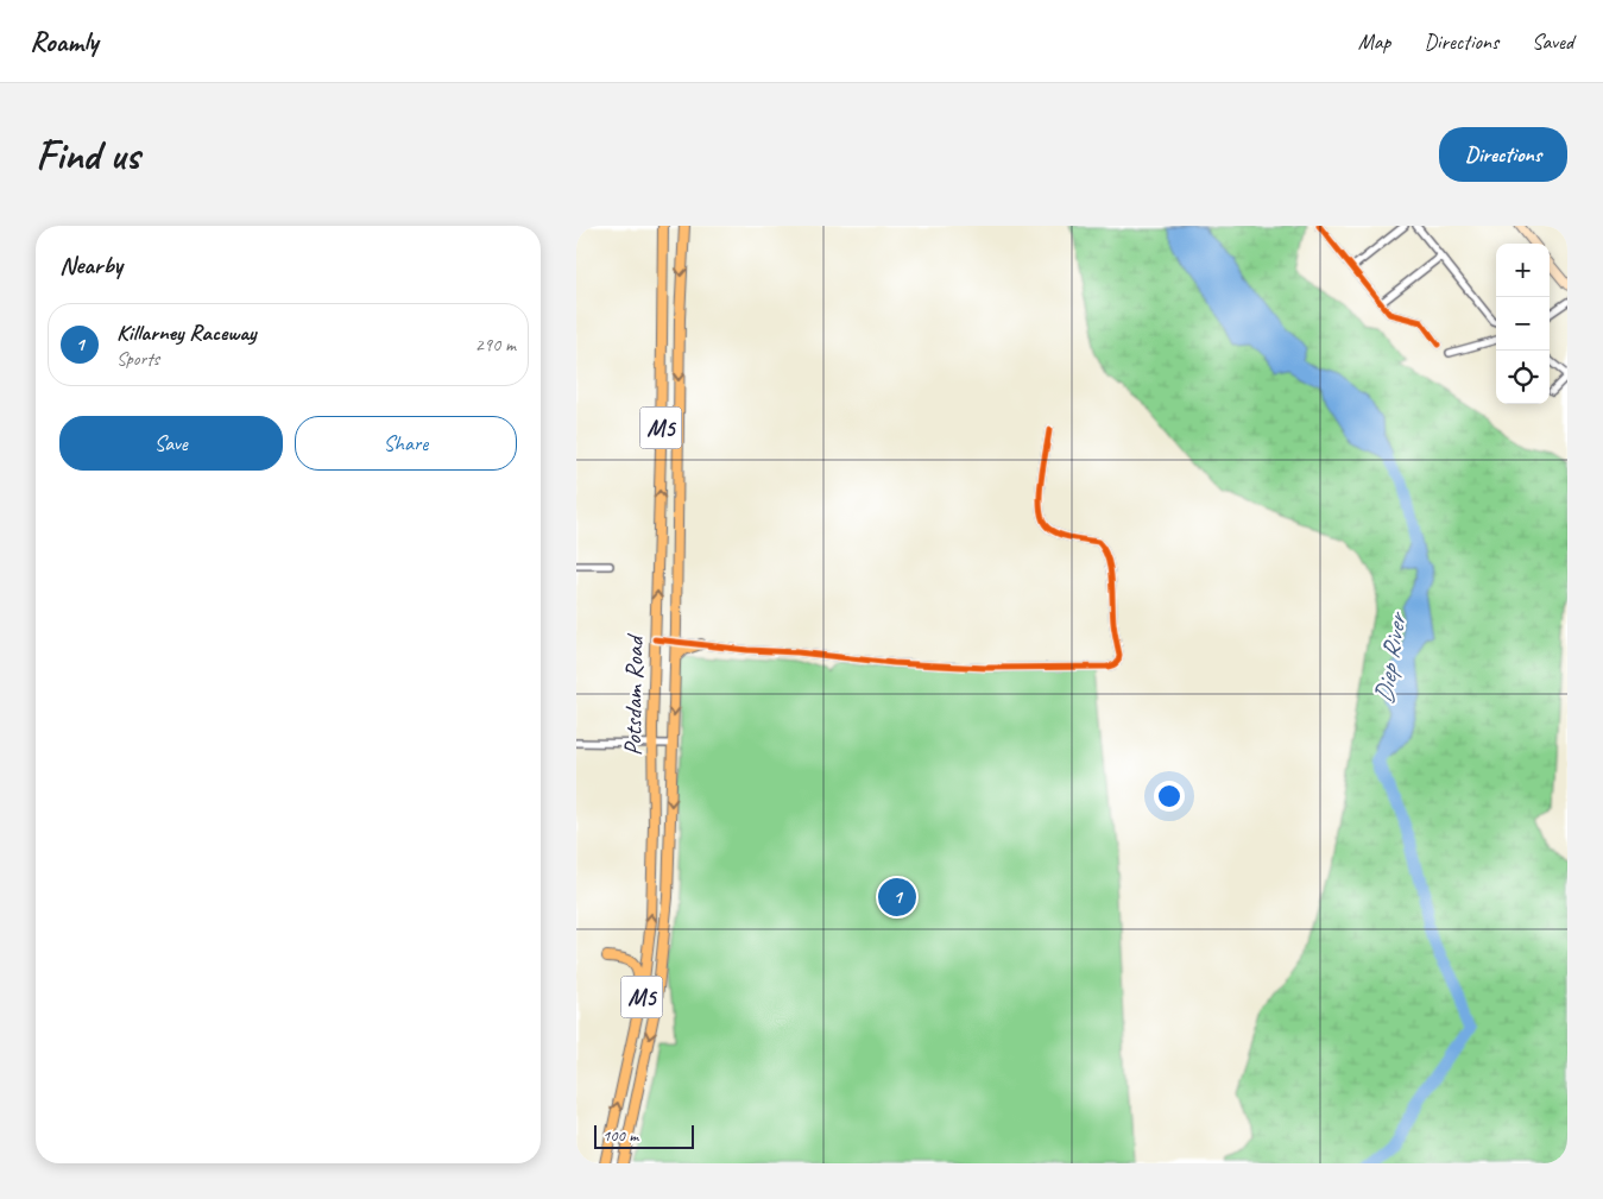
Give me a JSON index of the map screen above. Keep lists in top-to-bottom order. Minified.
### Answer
{"streets":{"main road":["M5","Potsdam Road"]},"water":["Diep River"],"scale_bar":"100 m","page":{"header":"Roamly","nav":["Map","Directions","Saved"],"buttons":["Directions",["Save","Share"]],"title":"Find us","heading":"Nearby","map_buttons":["+","−"],"list":[{"mark":"1","name":"Killarney Raceway","note":"Sports","value":"290 m"}],"pins":"1","scale":"100 m"}}
